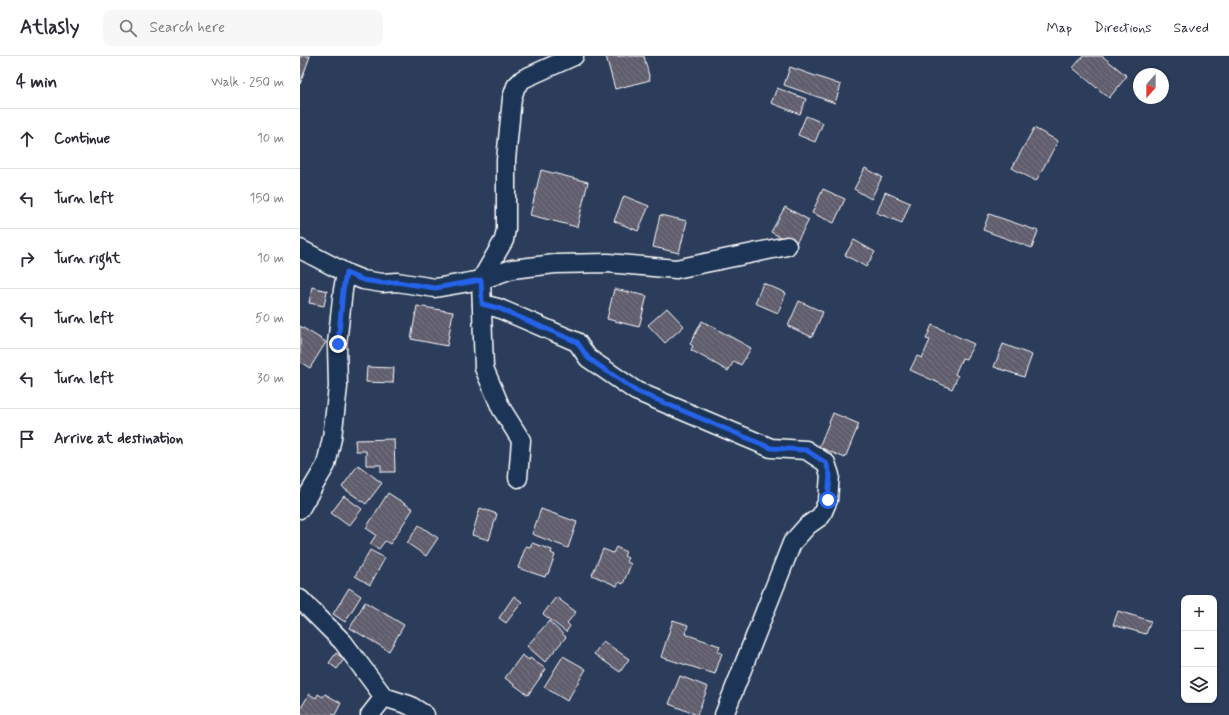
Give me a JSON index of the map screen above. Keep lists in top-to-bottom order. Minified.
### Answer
{"north":"bottom","page":{"header":"Atlasly","search":"Search here","nav":["Map","Directions","Saved"],"heading":["4 min","Walk · 250 m"],"list":[["Continue","10 m"],["Turn left","150 m"],["Turn right","10 m"],["Turn left","50 m"],["Turn left","30 m"],"Arrive at destination"],"map_buttons":["+","−"]}}
